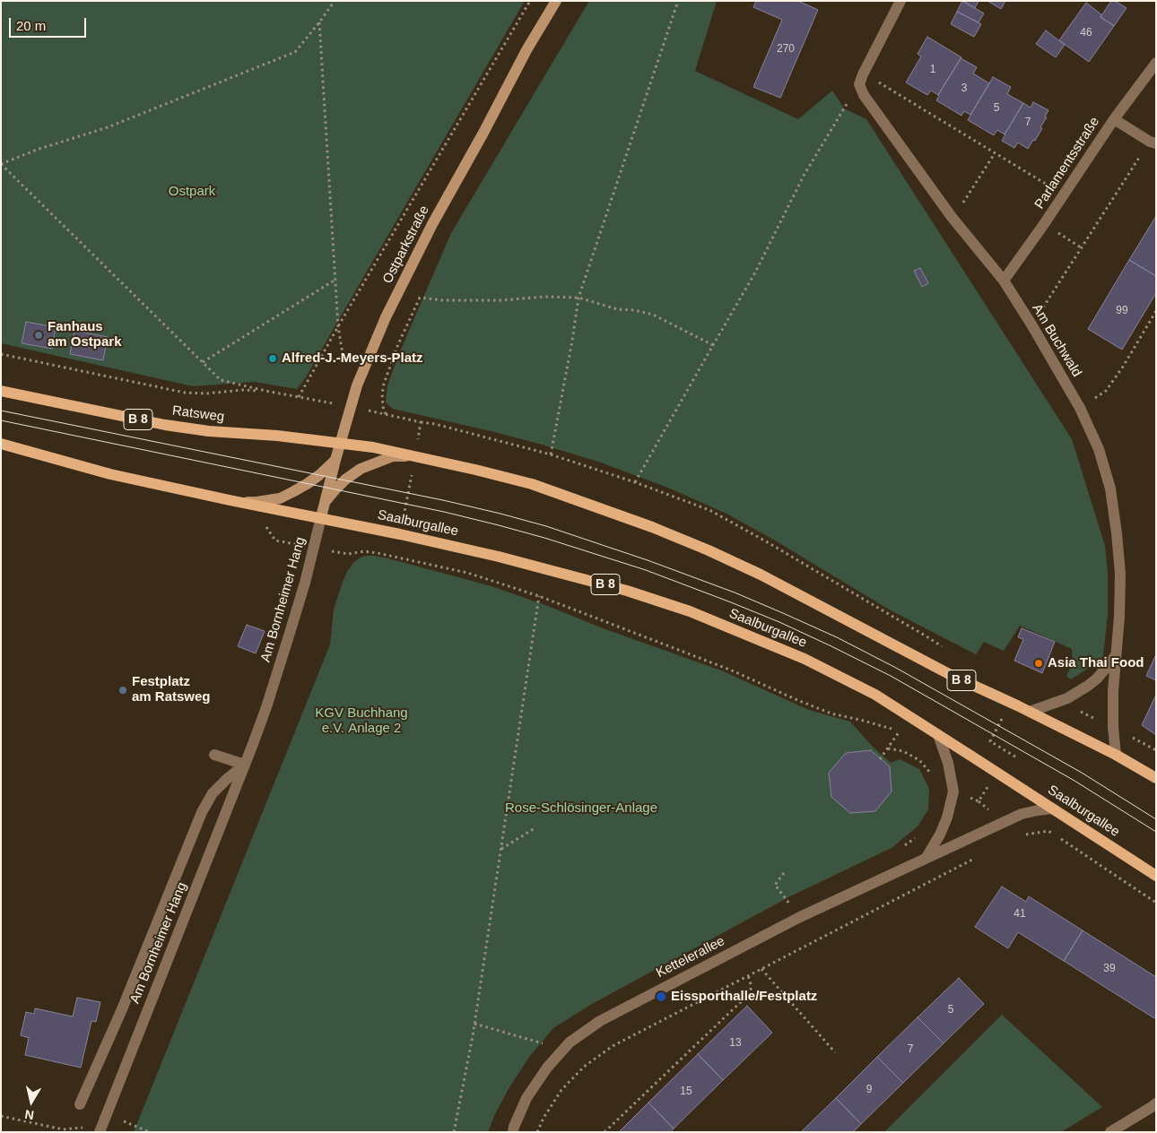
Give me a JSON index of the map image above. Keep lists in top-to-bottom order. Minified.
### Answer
{"streets":{"main road":["Ratsweg","B 8","Saalburgallee"],"street":["Parlamentsstraße","Ostparkstraße","Am Buchwald","Am Bornheimer Hang","Kettelerallee"]},"crossings":[["Parlamentsstraße","Am Buchwald"],["Ostparkstraße","Ratsweg"],["Ostparkstraße","B 8"],["Ostparkstraße","Saalburgallee"],["Ostparkstraße","Am Bornheimer Hang"],["Am Buchwald","B 8"],["Ratsweg","B 8"],["B 8","Saalburgallee"],["B 8","Am Bornheimer Hang"],["Saalburgallee","Am Bornheimer Hang"],["Saalburgallee","Kettelerallee"]],"parks":["Ostpark","KGV Buchhang e.V. Anlage 2","Rose-Schlösinger-Anlage"],"places":["Fanhaus am Ostpark","Alfred-J.-Meyers-Platz","Asia Thai Food","Festplatz am Ratsweg","Eissporthalle/Festplatz"],"house_numbers":["46","270","1","3","5","7","99","41","39","5","13","7","9","15"],"scale_bar":"20 m","north":"bottom"}
